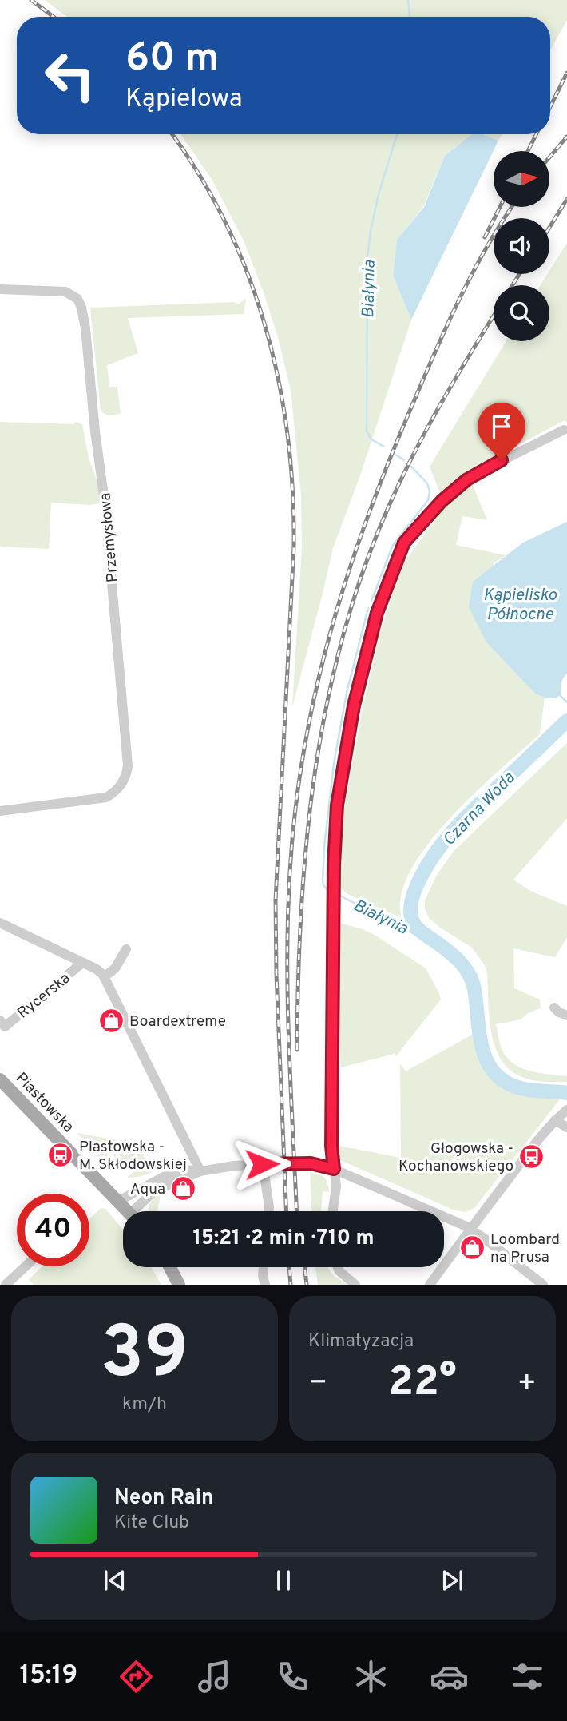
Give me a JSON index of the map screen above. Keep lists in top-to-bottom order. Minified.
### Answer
{"streets":{"main road":["Piastowska"],"street":["Przemysłowa","Rycerska"]},"water":["Białynia","Kąpielisko Północne","Czarna Woda"],"places":{"shop":["Boardextreme","Aqua","Loombard na Prusa"],"bus stop":["Piastowska - M. Skłodowskiej","Głogowska - Kochanowskiego"]},"north":"right","page":{"turn":["60 m","Kąpielowa"],"limit":"40","trip":"15:21 · 2 min · 710 m","tile":[["39","km/h"],"Klimatyzacja"],"heat":["−","22°","+"],"song":["Neon Rain","Kite Club"],"tabs":"15:19"}}
